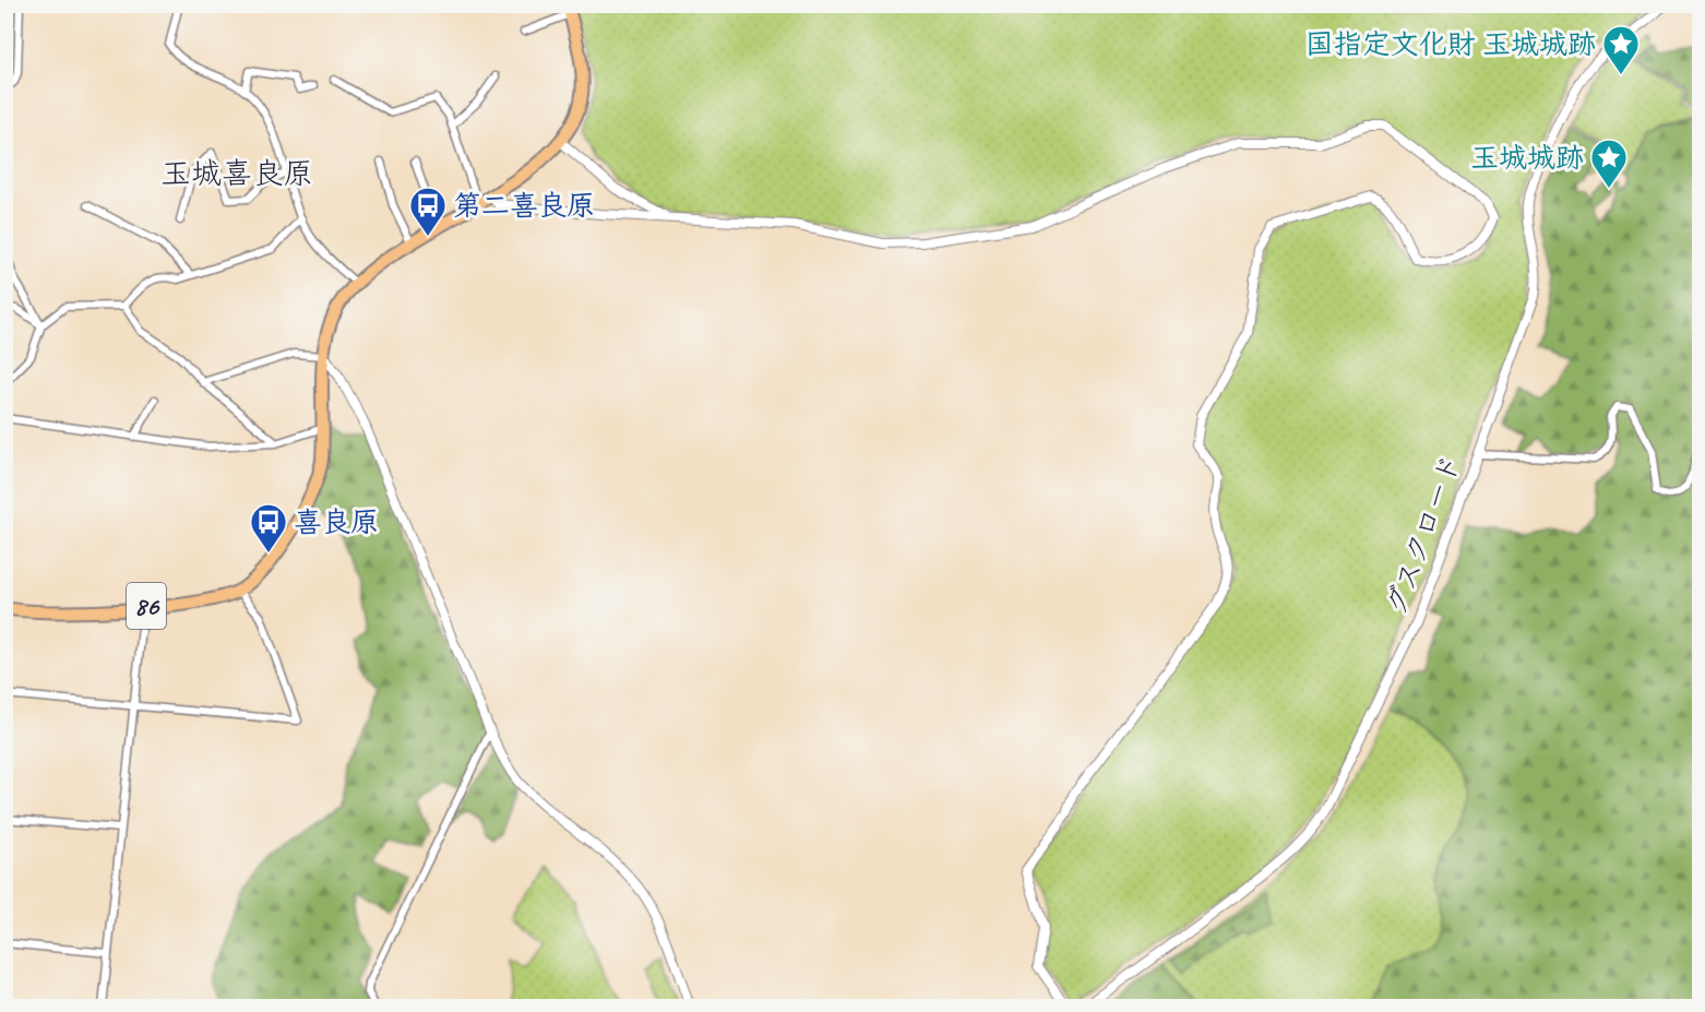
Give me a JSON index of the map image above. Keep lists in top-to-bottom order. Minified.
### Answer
{"streets":{"main road":["86"],"street":["グスクロード"]},"districts":["玉城喜良原"],"places":{"place":["国指定文化財 玉城城跡","玉城城跡"],"bus stop":["第二喜良原","喜良原"]}}
